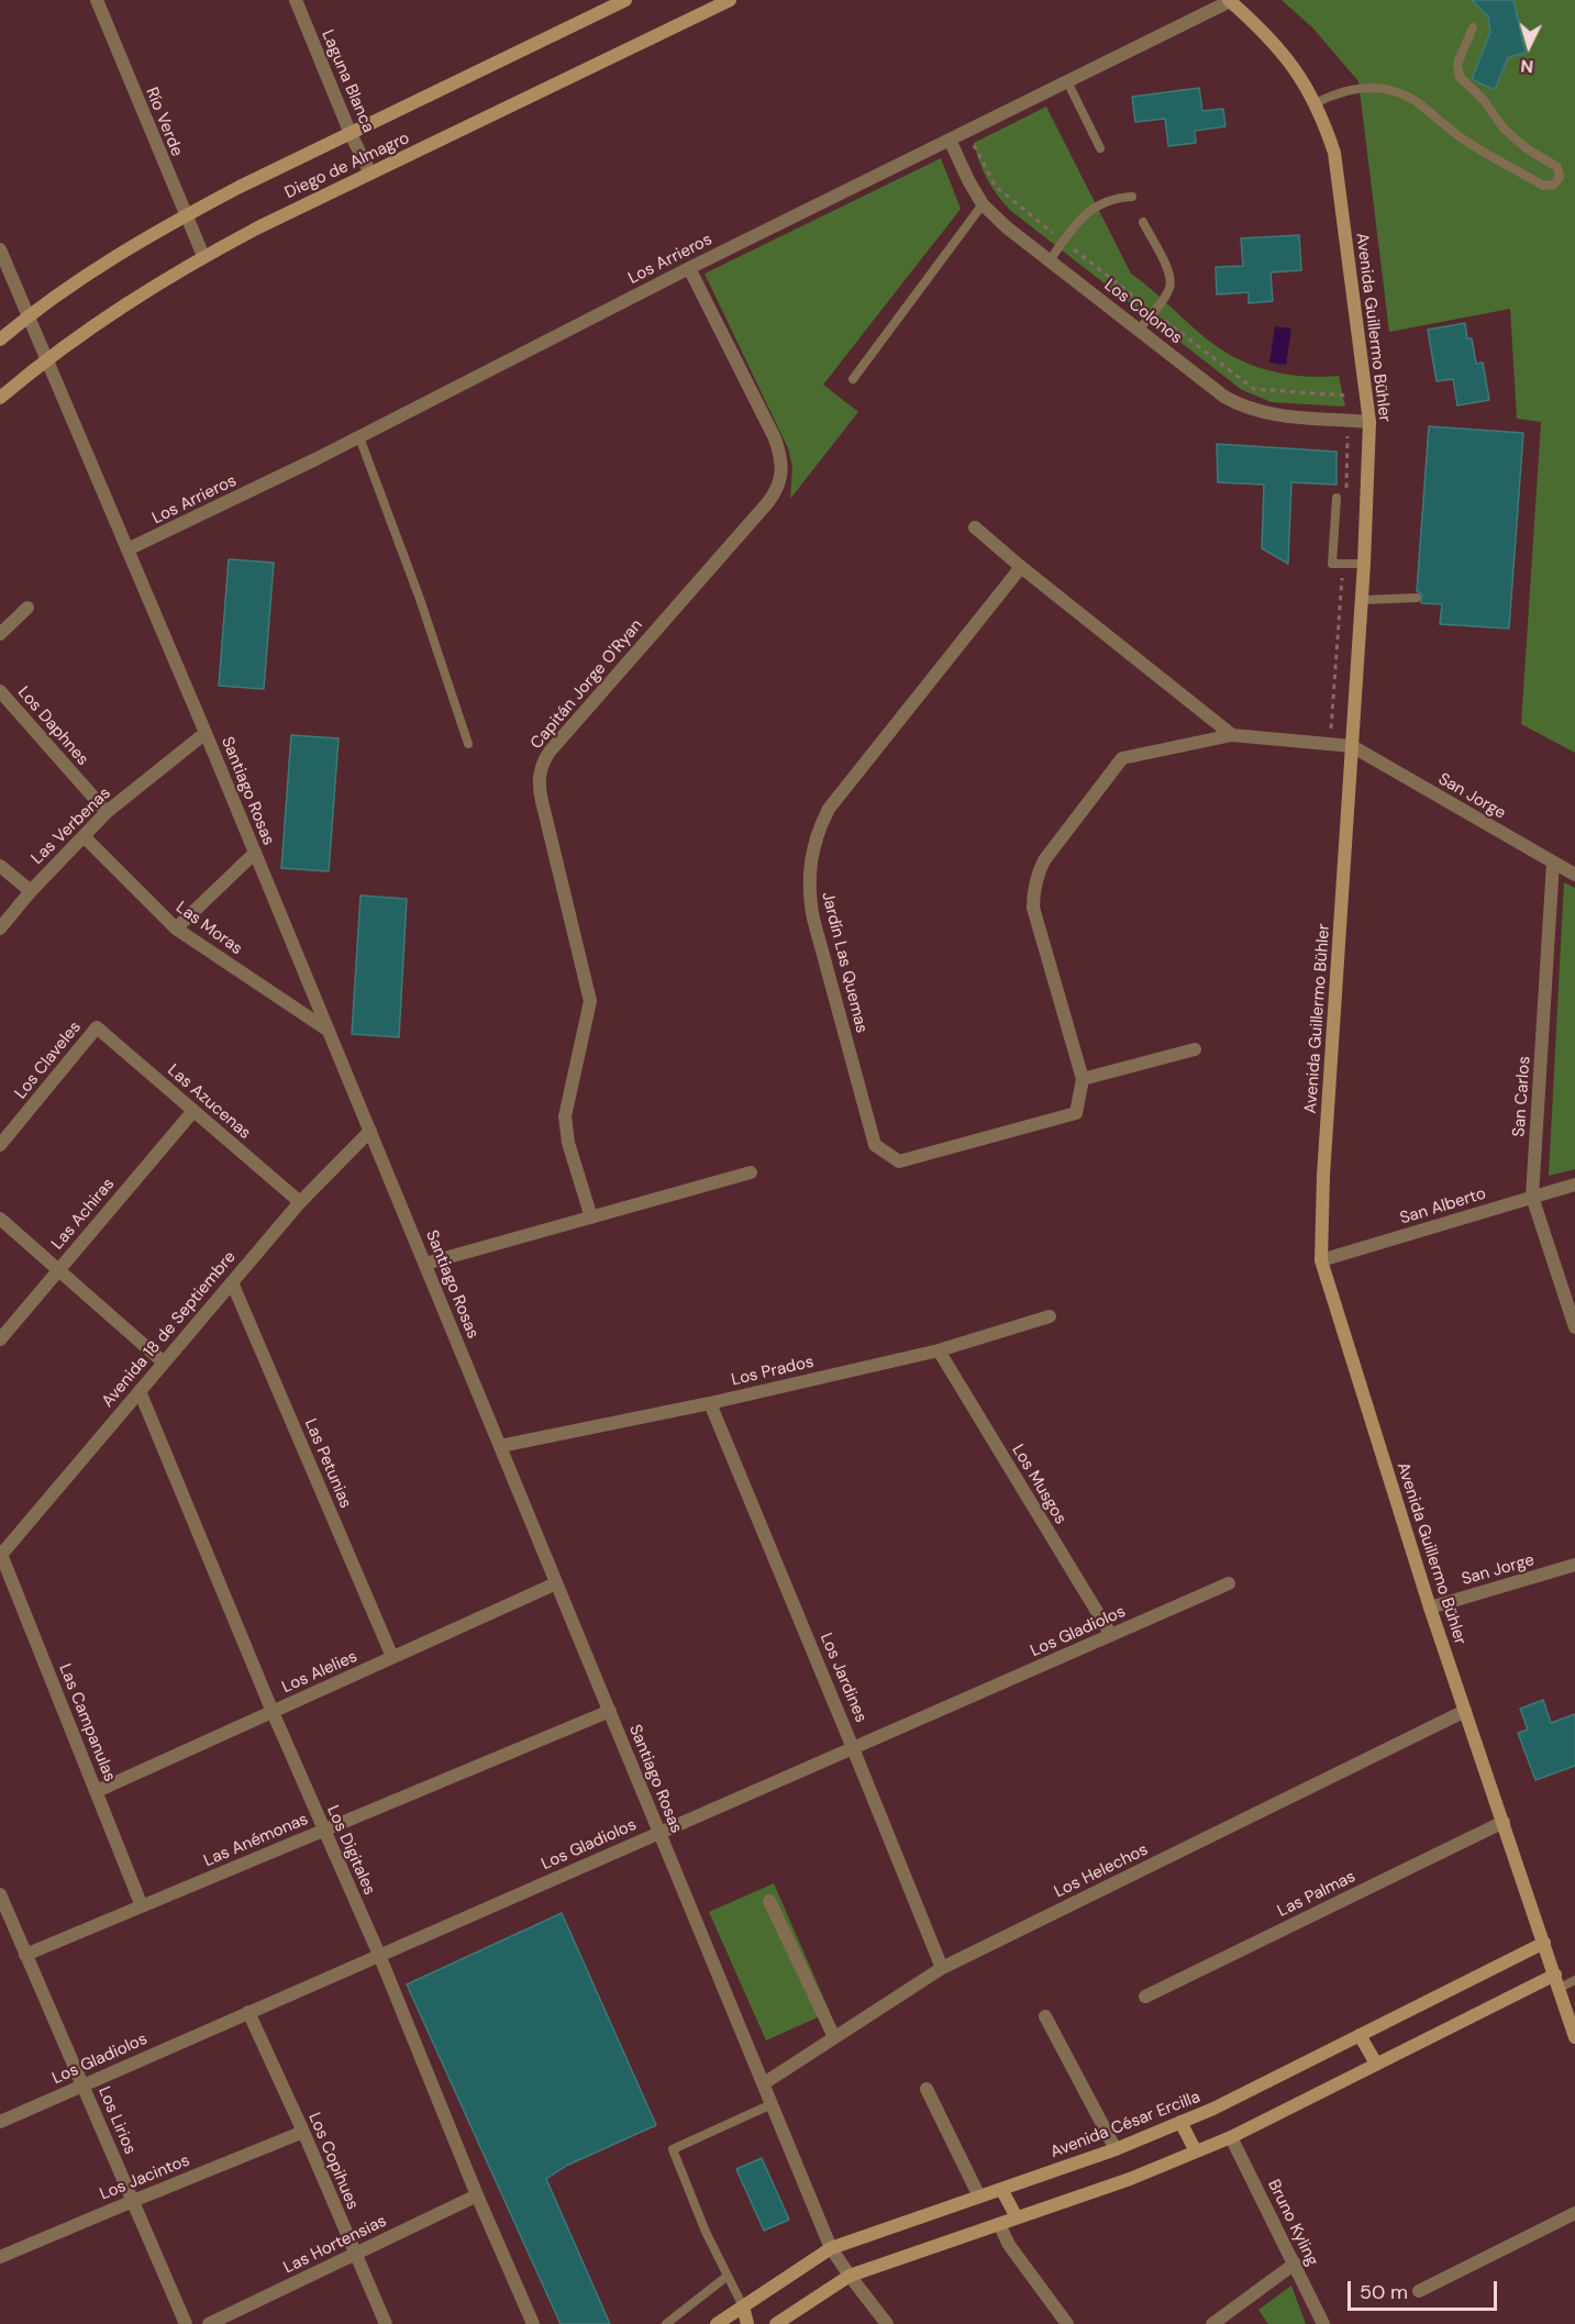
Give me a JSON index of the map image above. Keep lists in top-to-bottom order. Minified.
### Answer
{"streets":{"main road":["Diego de Almagro","Avenida Guillermo Bühler","Avenida César Ercilla"],"street":["Laguna Blanca","Río Verde","Los Arrieros","Los Colonos","Capitán Jorge O'Ryan","Los Daphnes","Santiago Rosas","San Jorge","Las Verbenas","Las Moras","Jardín Las Quemas","Los Claveles","San Carlos","Las Azucenas","San Alberto","Las Achiras","Avenida 18 de Septiembre","Los Prados","Las Petunias","Los Musgos","Los Gladiolos","Los Alelies","Los Jardines","Las Campanulas","Las Anémonas","Los Digitales","Los Helechos","Las Palmas","Los Lirios","Los Copihues","Los Jacintos","Bruno Kyling","Las Hortensias"]},"crossings":[["Laguna Blanca","Diego de Almagro"],["Río Verde","Diego de Almagro"],["Diego de Almagro","Santiago Rosas"],["Los Arrieros","Los Colonos"],["Los Arrieros","Avenida Guillermo Bühler"],["Los Arrieros","Capitán Jorge O'Ryan"],["Los Arrieros","Santiago Rosas"],["Los Colonos","Avenida Guillermo Bühler"],["Avenida Guillermo Bühler","San Jorge"],["Avenida Guillermo Bühler","Jardín Las Quemas"],["Avenida Guillermo Bühler","San Alberto"],["Avenida Guillermo Bühler","Los Helechos"],["Avenida Guillermo Bühler","Las Palmas"],["Avenida Guillermo Bühler","Avenida César Ercilla"],["Los Daphnes","Las Verbenas"],["Santiago Rosas","Las Verbenas"],["Santiago Rosas","Las Moras"],["Santiago Rosas","Avenida 18 de Septiembre"],["Santiago Rosas","Los Prados"],["Santiago Rosas","Los Gladiolos"],["Santiago Rosas","Los Alelies"],["Santiago Rosas","Las Anémonas"],["Santiago Rosas","Los Helechos"],["Santiago Rosas","Avenida César Ercilla"],["San Jorge","Jardín Las Quemas"],["San Jorge","San Carlos"],["Las Verbenas","Las Moras"],["Los Claveles","Las Azucenas"],["San Carlos","San Alberto"],["Las Azucenas","Las Achiras"],["Las Azucenas","Avenida 18 de Septiembre"],["Avenida 18 de Septiembre","Las Petunias"],["Avenida 18 de Septiembre","Las Campanulas"],["Avenida 18 de Septiembre","Los Digitales"],["Los Prados","Los Musgos"],["Los Prados","Los Jardines"],["Las Petunias","Los Alelies"],["Los Musgos","Los Gladiolos"],["Los Gladiolos","Los Jardines"],["Los Gladiolos","Los Digitales"],["Los Gladiolos","Los Lirios"],["Los Gladiolos","Los Copihues"],["Los Alelies","Las Campanulas"],["Los Alelies","Los Digitales"],["Los Jardines","Los Helechos"],["Las Campanulas","Las Anémonas"],["Las Anémonas","Los Digitales"],["Las Anémonas","Los Lirios"],["Los Digitales","Las Hortensias"],["Los Lirios","Los Jacintos"],["Los Copihues","Los Jacintos"],["Los Copihues","Las Hortensias"]],"scale_bar":"50 m","north":"bottom"}
